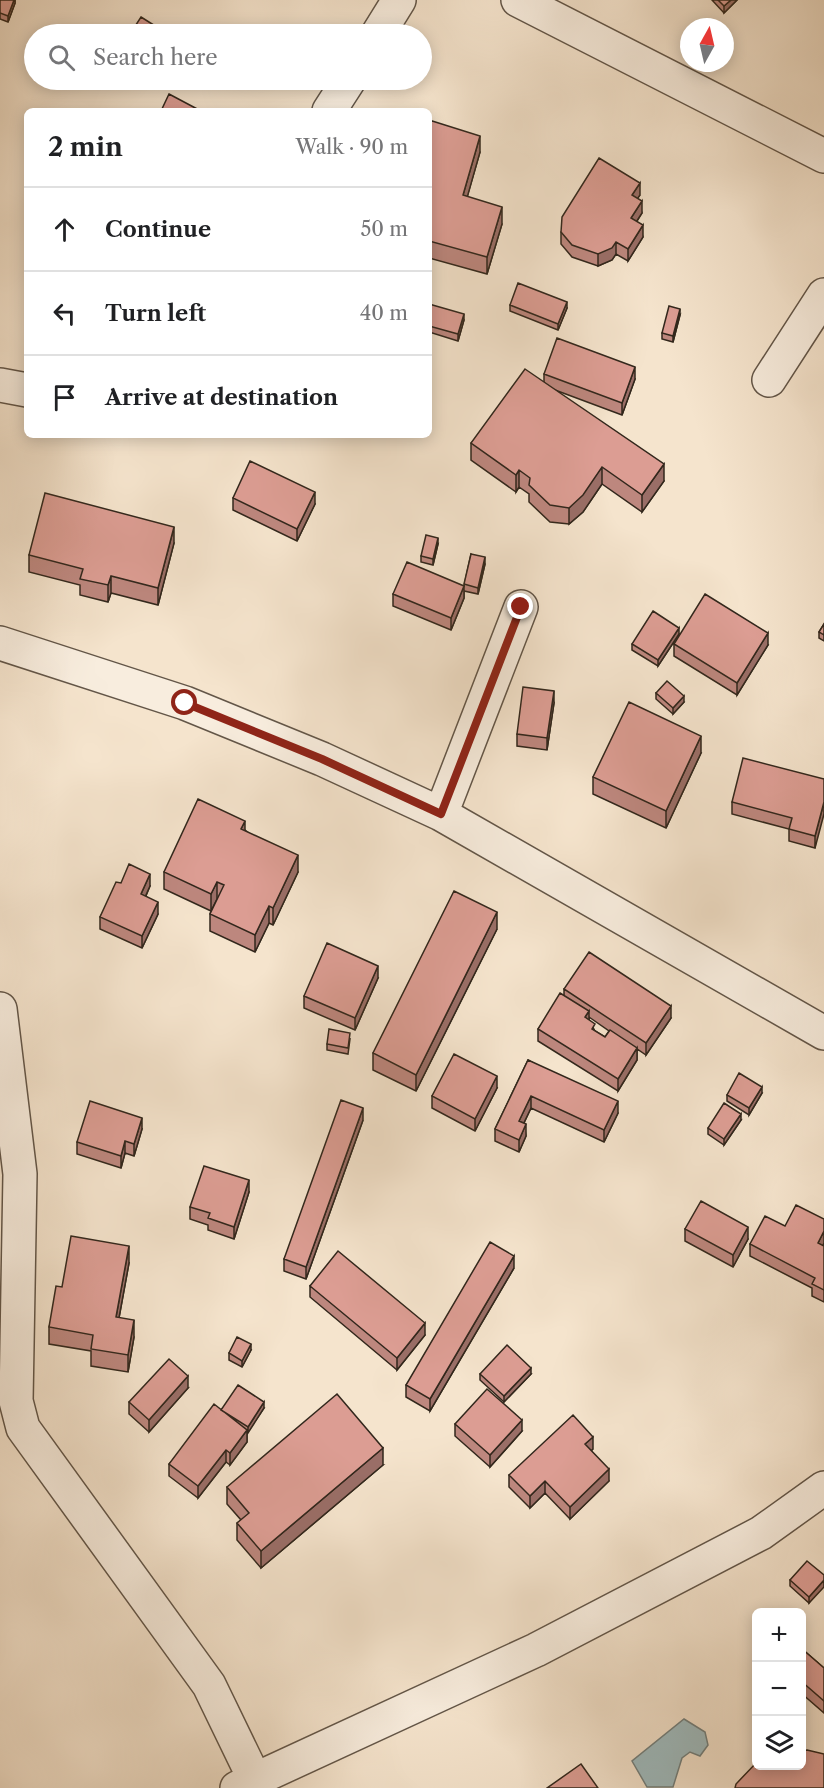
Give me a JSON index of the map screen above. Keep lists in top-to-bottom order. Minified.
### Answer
{"north":"top","page":{"search":"Search here","heading":["2 min","Walk · 90 m"],"list":[["Continue","50 m"],["Turn left","40 m"],"Arrive at destination"],"map_buttons":["+","−"]}}
